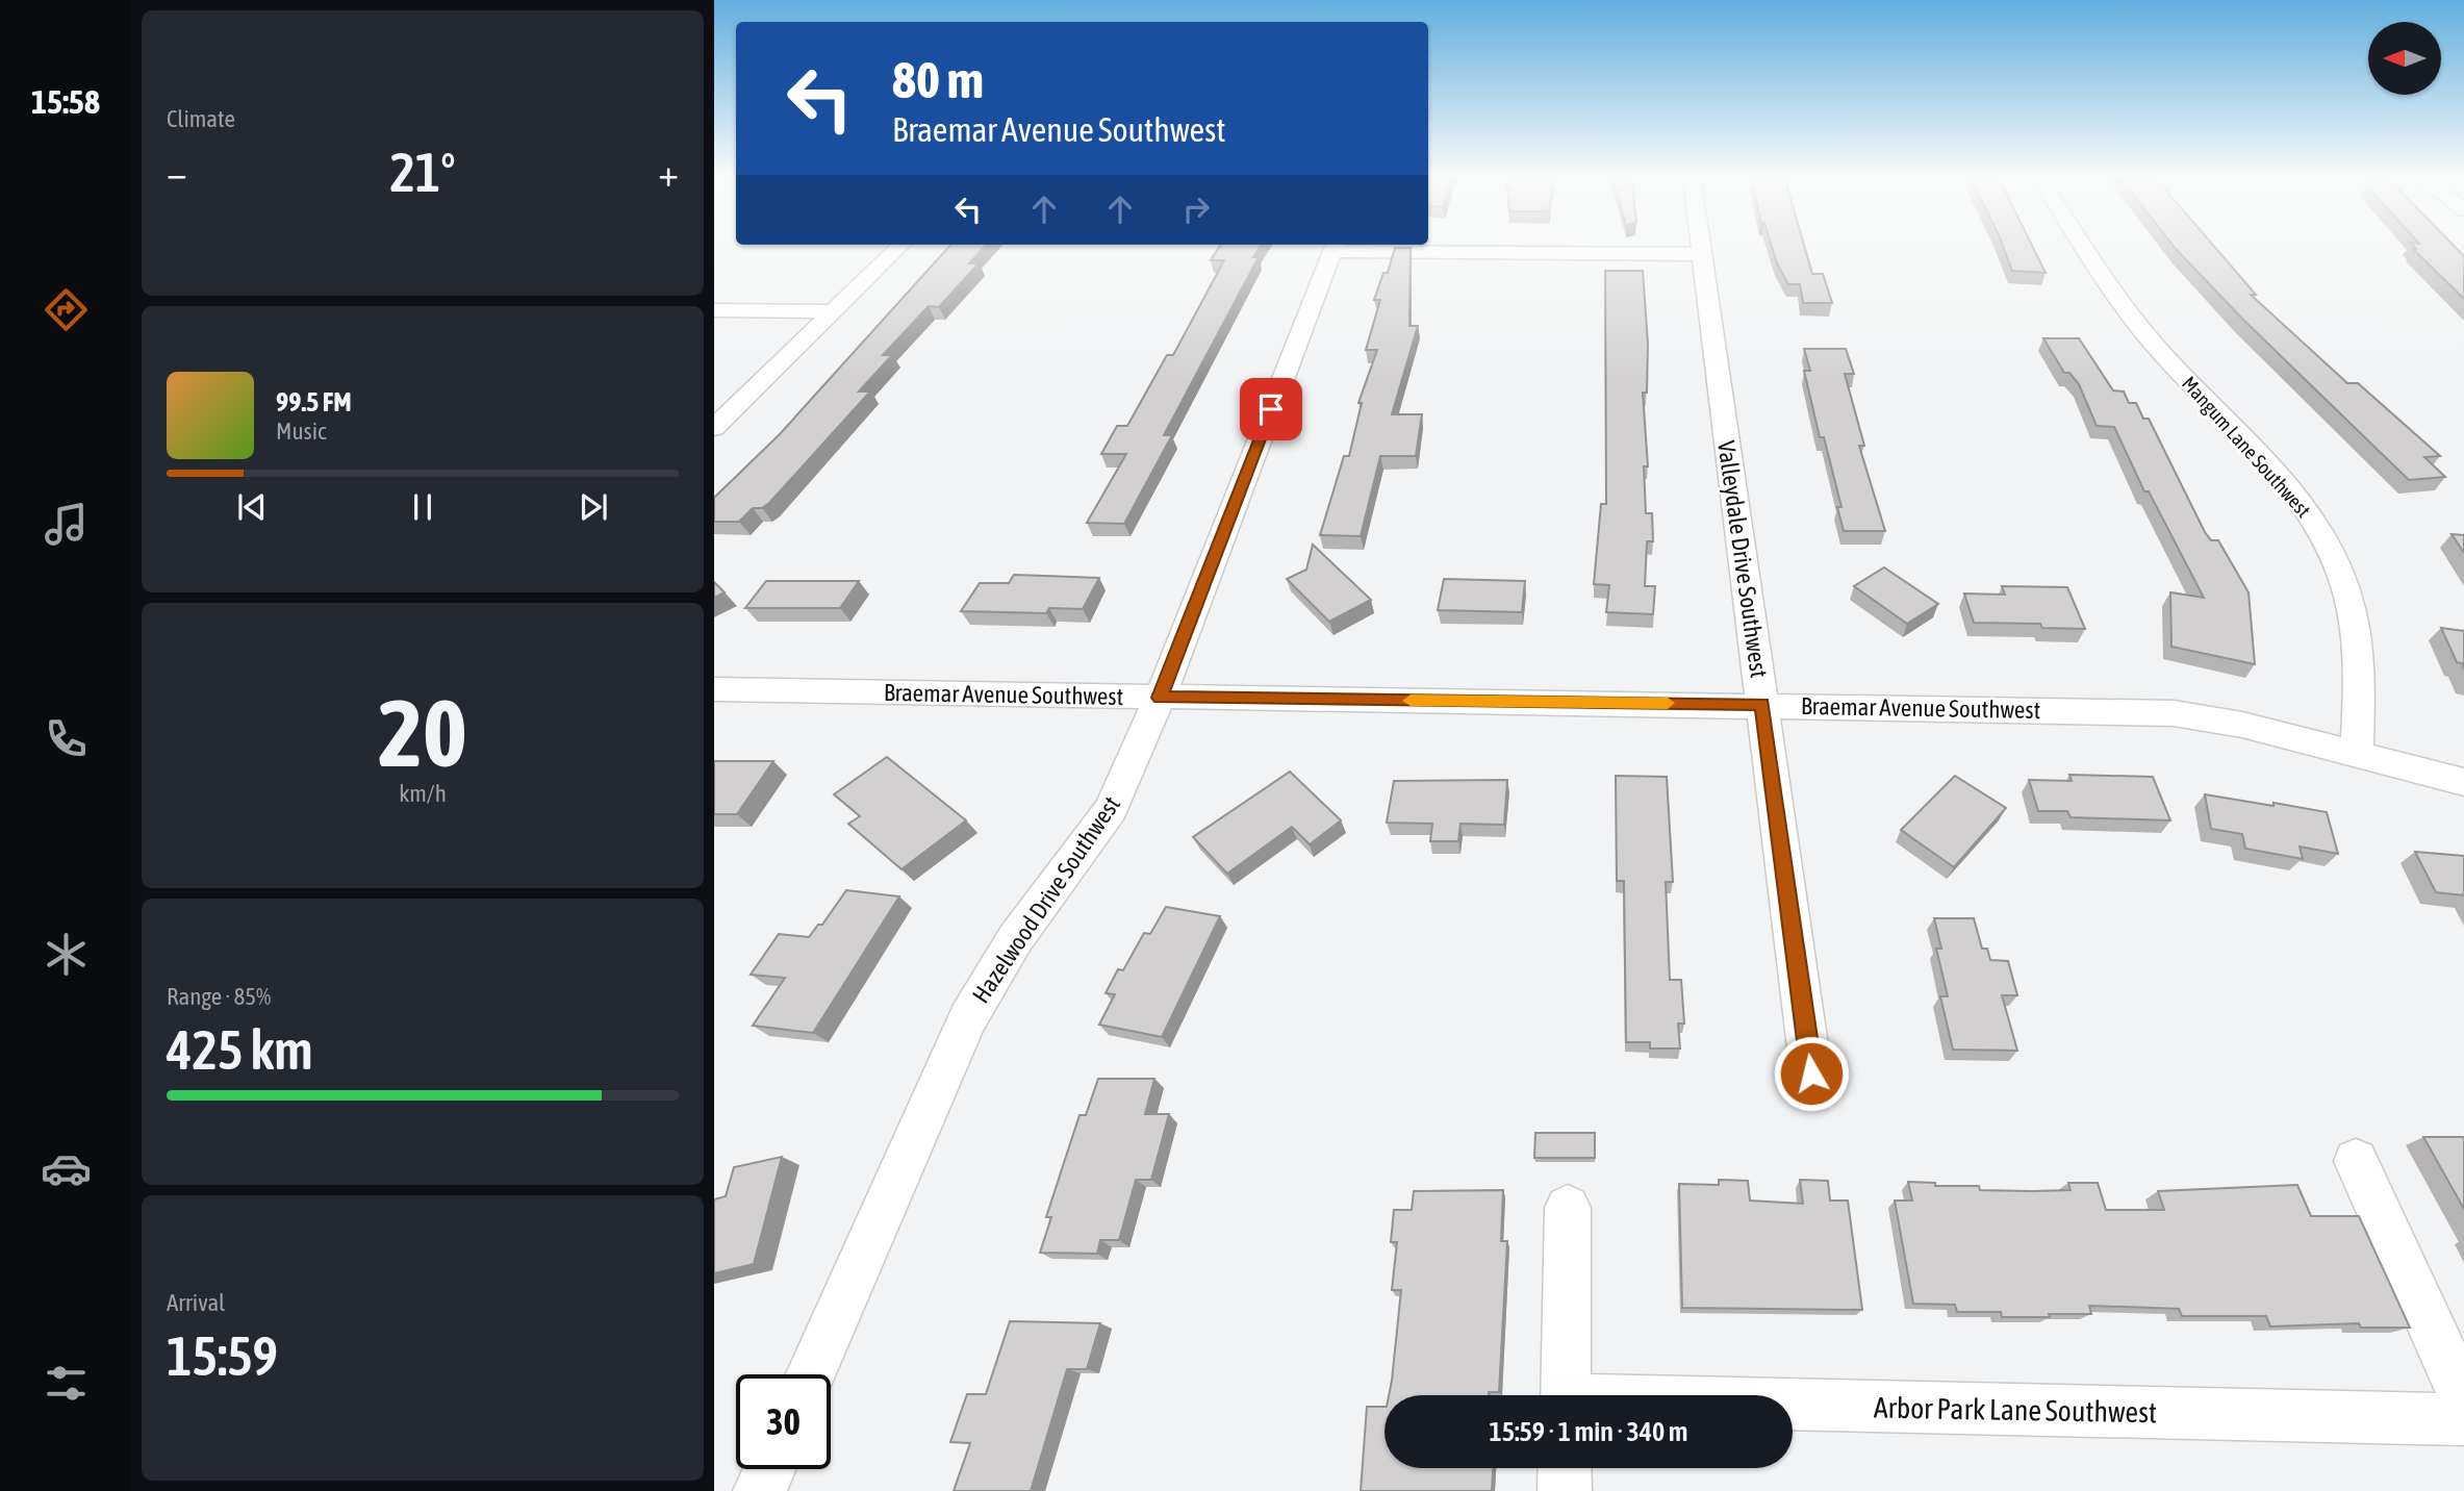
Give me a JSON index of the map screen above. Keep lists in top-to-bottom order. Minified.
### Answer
{"streets":{"street":["Mangum Lane Southwest","Valleydale Drive Southwest","Braemar Avenue Southwest","Hazelwood Drive Southwest","Arbor Park Lane Southwest"]},"crossings":[["Mangum Lane Southwest","Braemar Avenue Southwest"],["Valleydale Drive Southwest","Braemar Avenue Southwest"],["Braemar Avenue Southwest","Hazelwood Drive Southwest"]],"north":"left","page":{"tabs":"15:58","tile":["Climate",["20","km/h"],["Range · 85%","425 km"],["Arrival","15:59"]],"turn":["80 m","Braemar Avenue Southwest"],"heat":["−","21°","+"],"song":["99.5 FM","Music"],"limit":"30","trip":"15:59 · 1 min · 340 m"}}
